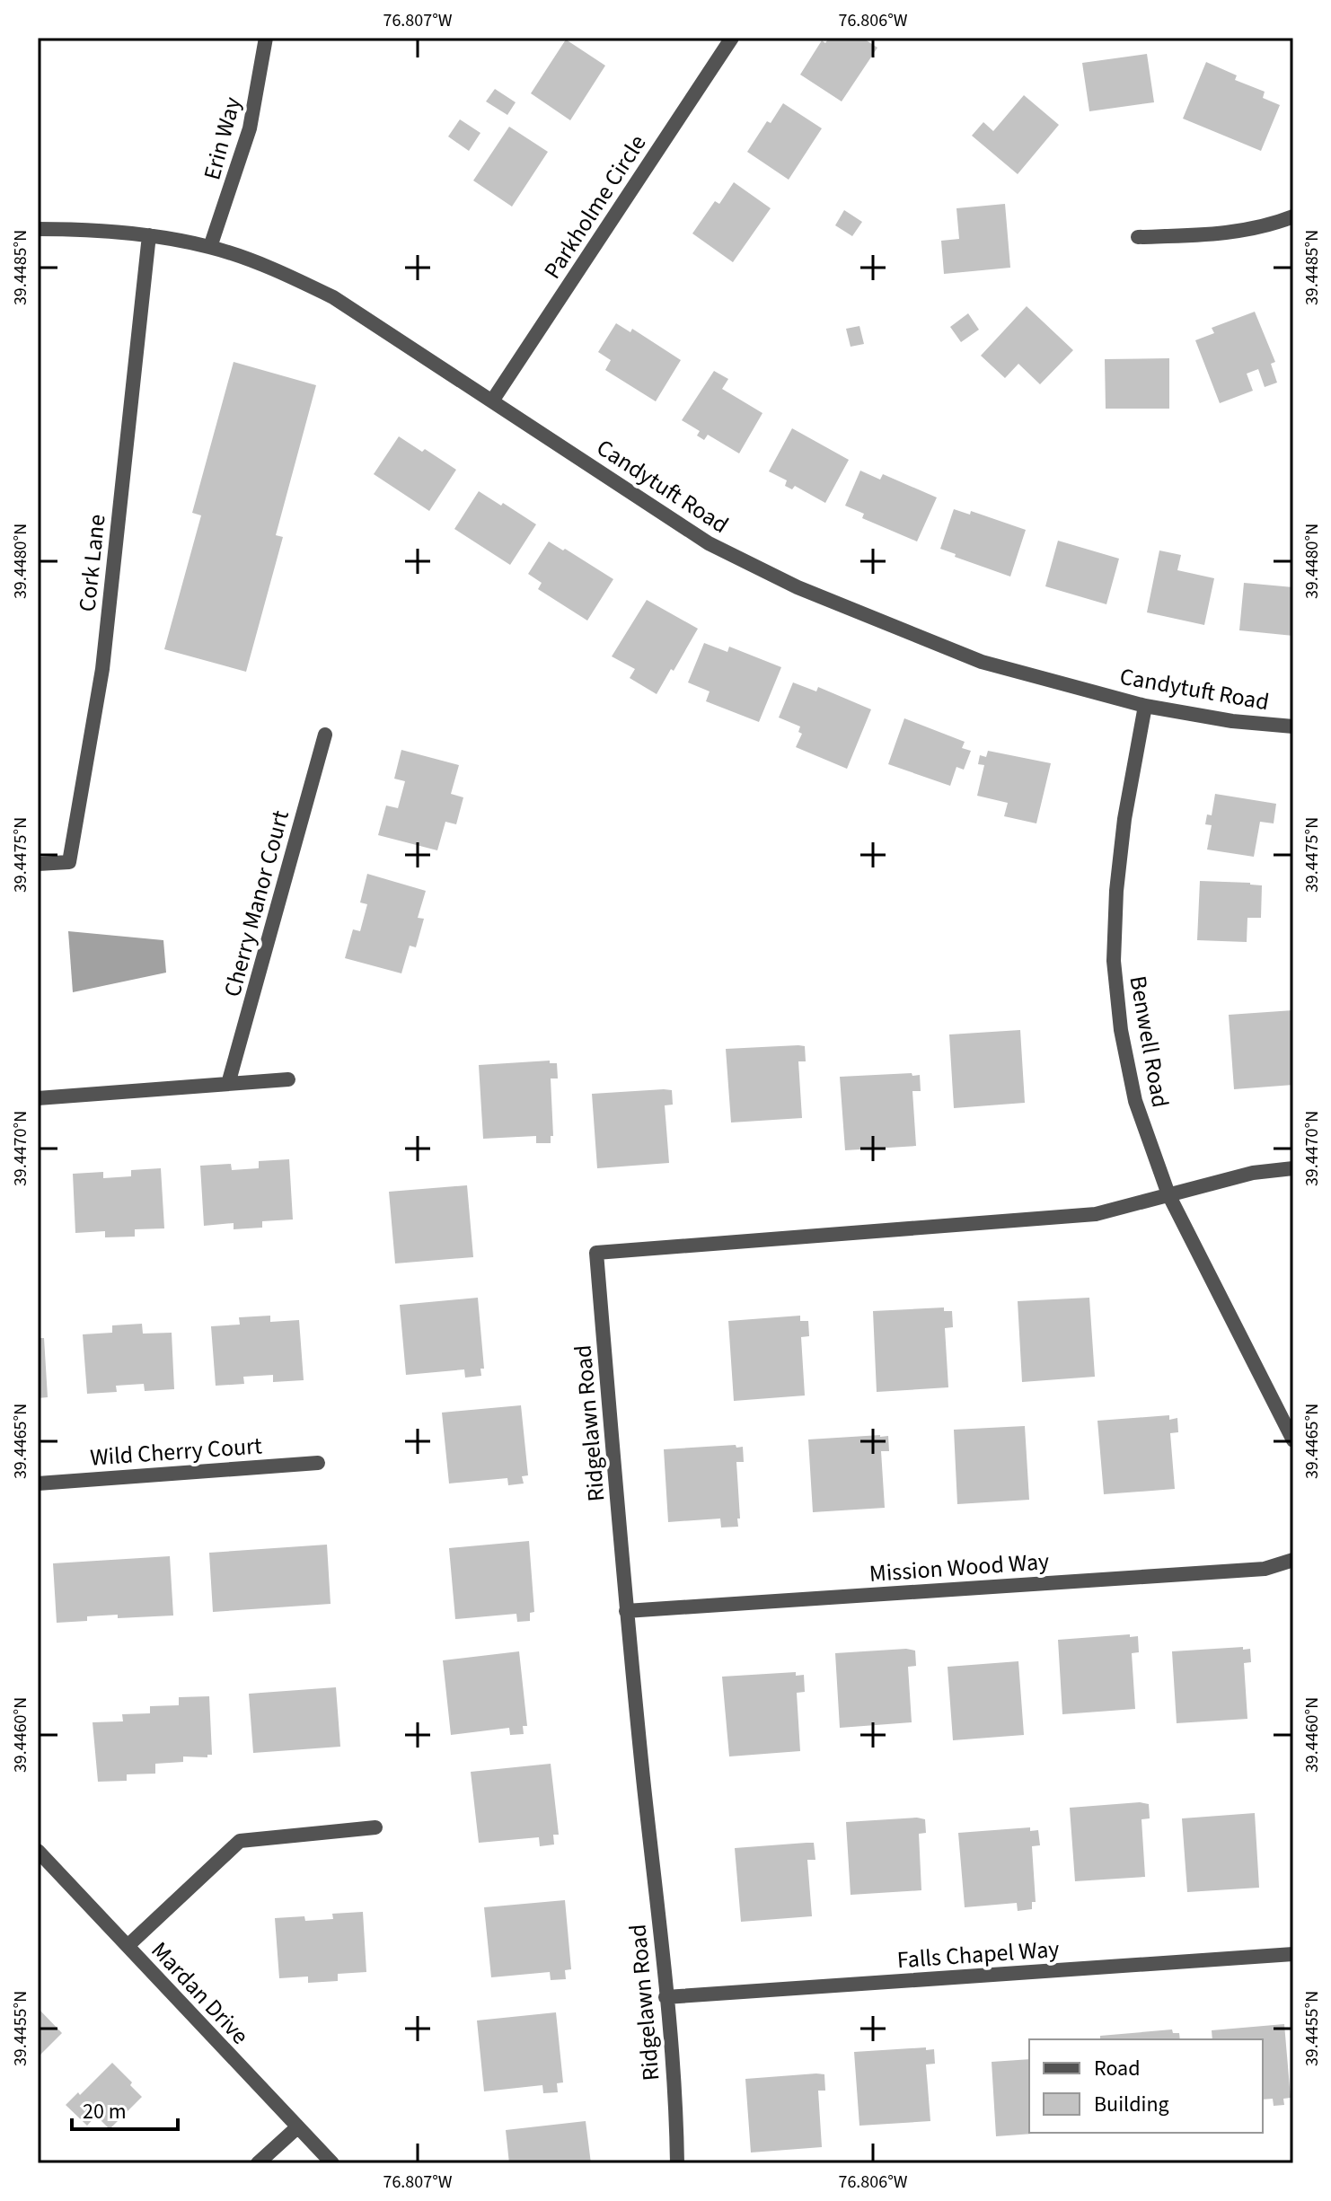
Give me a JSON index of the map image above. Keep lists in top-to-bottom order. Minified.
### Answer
{"streets":{"street":["Erin Way","Parkholme Circle","Candytuft Road","Cork Lane","Cherry Manor Court","Benwell Road","Ridgelawn Road","Wild Cherry Court","Mission Wood Way","Falls Chapel Way","Mardan Drive"]},"crossings":[["Erin Way","Candytuft Road"],["Parkholme Circle","Candytuft Road"],["Candytuft Road","Cork Lane"],["Candytuft Road","Benwell Road"],["Benwell Road","Ridgelawn Road"],["Ridgelawn Road","Mission Wood Way"],["Ridgelawn Road","Falls Chapel Way"]],"legend":["Road","Building"],"scale_bar":"20 m","coordinates":["76.807°W","76.806°W","39.4485°N","39.4480°N","39.4475°N","39.4470°N","39.4465°N","39.4460°N","39.4455°N"]}
